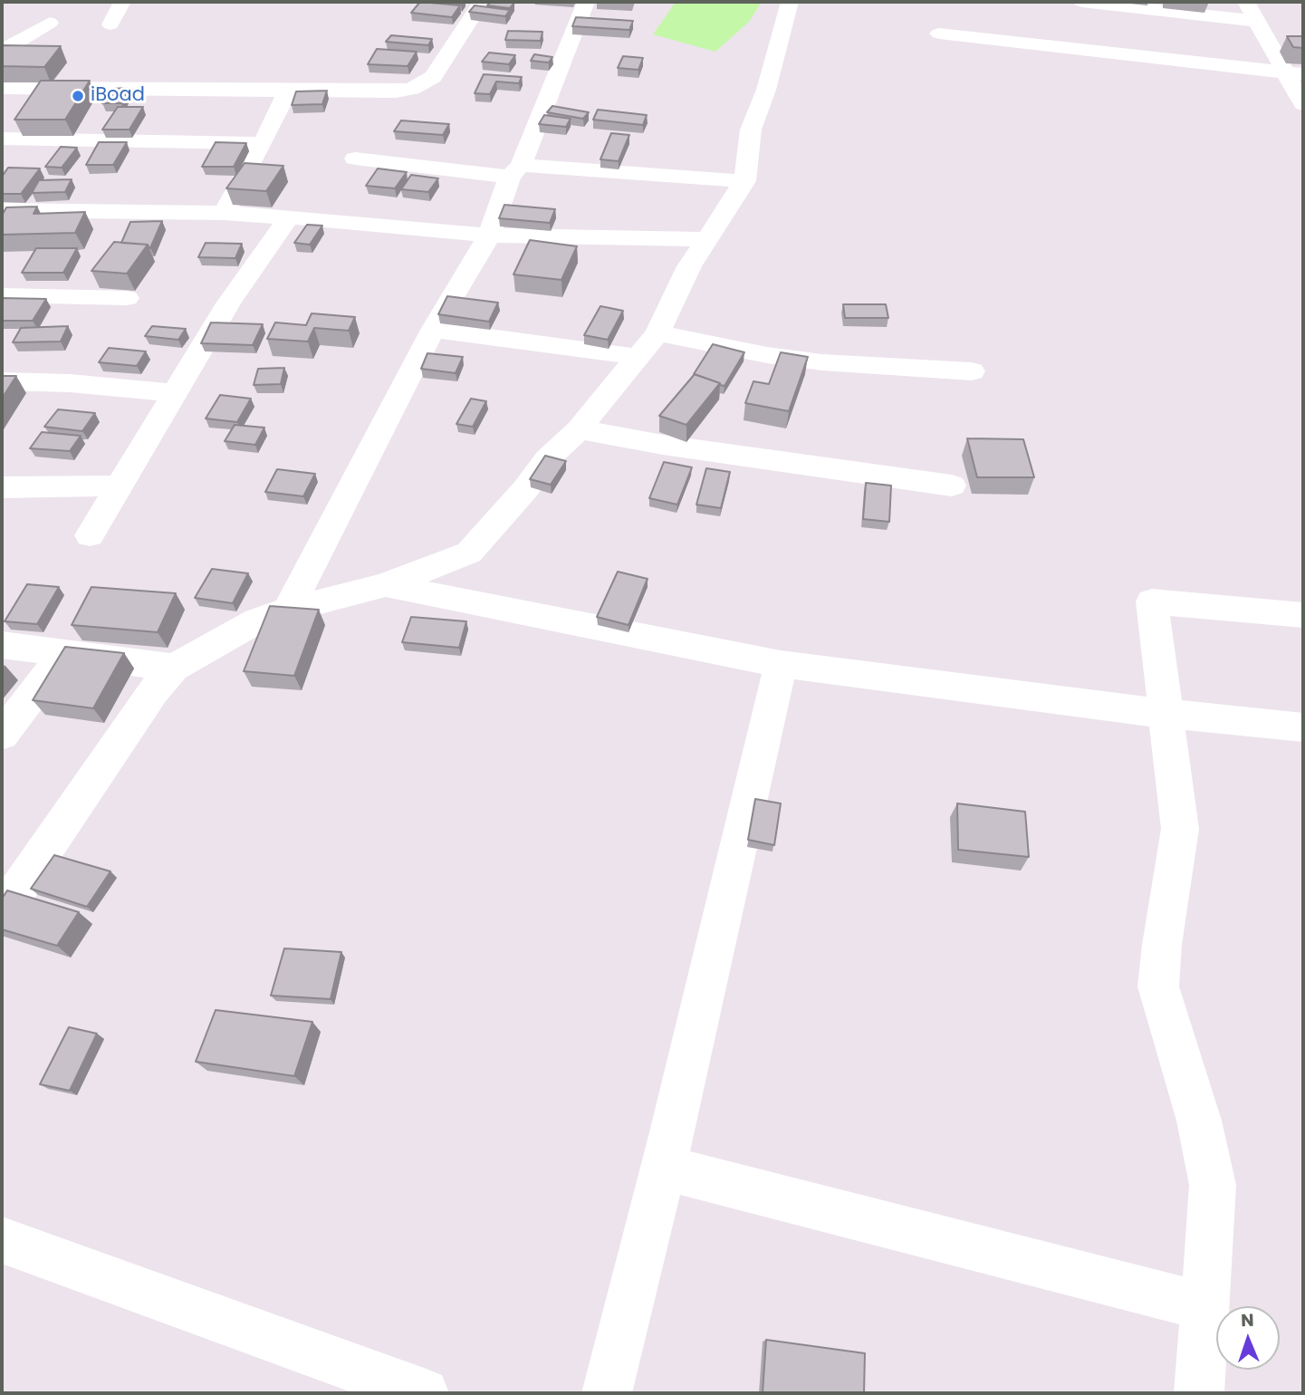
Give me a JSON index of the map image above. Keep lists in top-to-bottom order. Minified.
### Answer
{"places":["iBoad"],"north":"top"}
